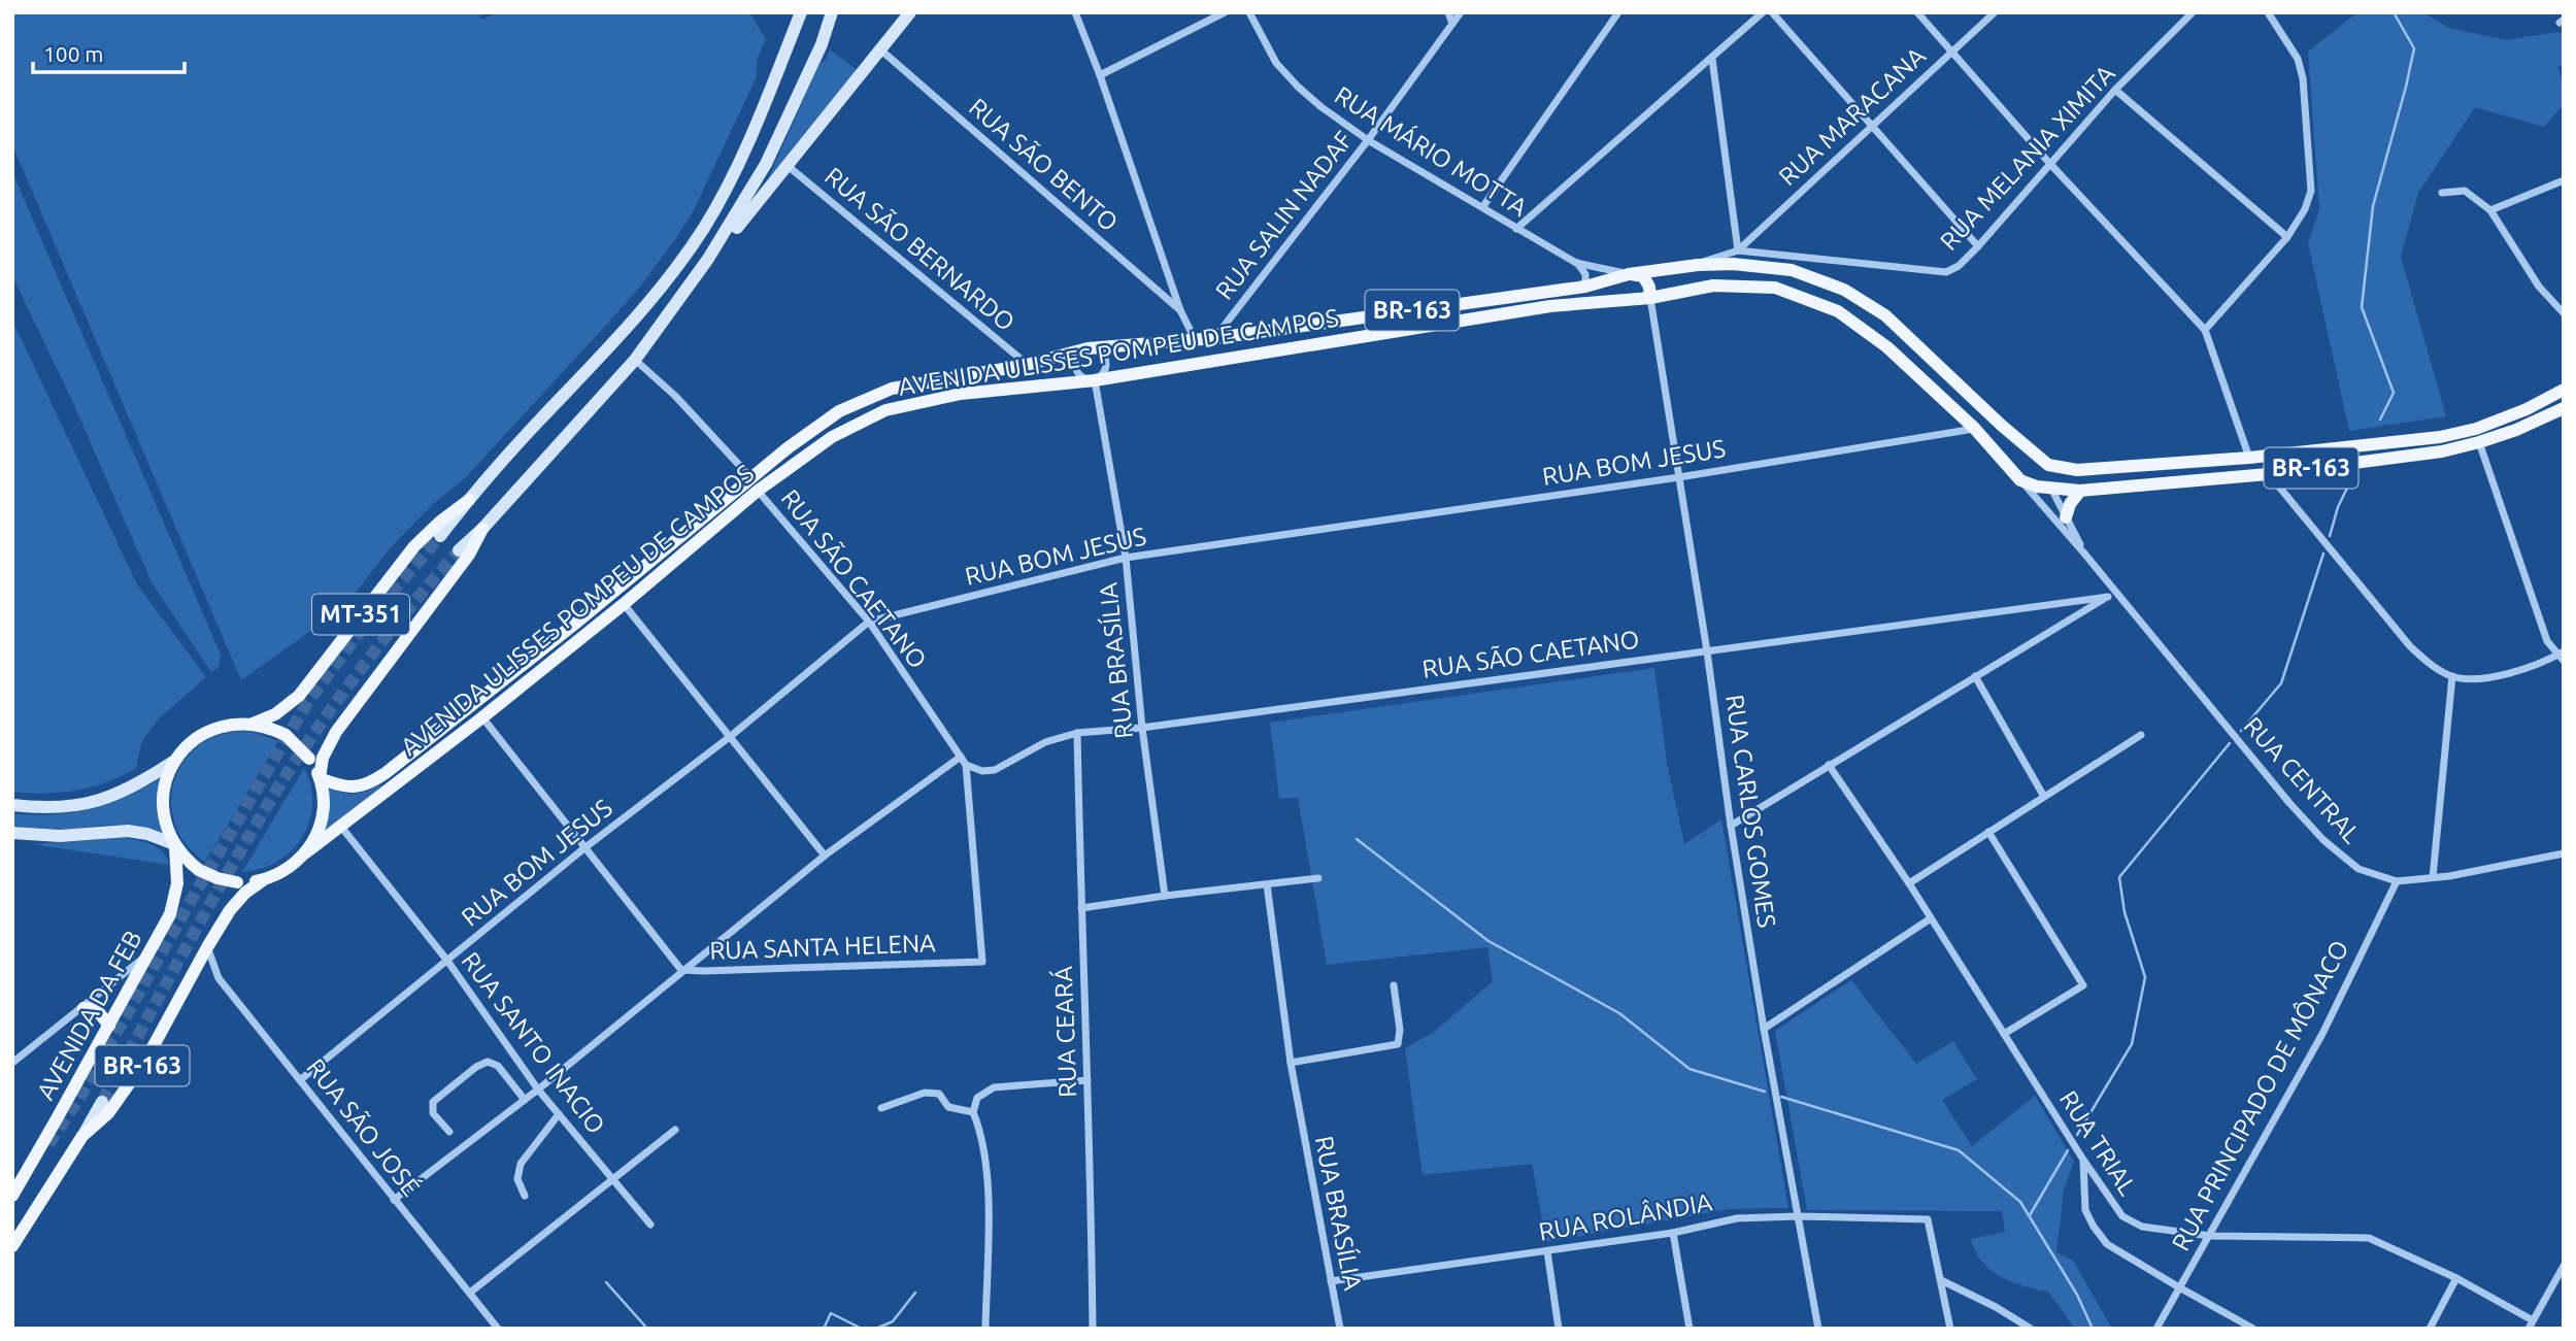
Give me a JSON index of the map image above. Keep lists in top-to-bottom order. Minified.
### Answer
{"streets":{"main road":["BR-163","AVENIDA ULISSES POMPEU DE CAMPOS","MT-351","AVENIDA DA FEB"],"street":["RUA MARACANA","RUA MÁRIO MOTTA","RUA MELANIA XIMITA","RUA SÃO BENTO","RUA SALIN NADAF","RUA SÃO BERNARDO","RUA BOM JESUS","RUA SÃO CAETANO","RUA BRASÍLIA","RUA CENTRAL","RUA CARLOS GOMES","RUA SANTA HELENA","RUA CEARÁ","RUA SANTO INACIO","RUA PRINCIPADO DE MÔNACO","RUA SÃO JOSÉ","RUA TRIAL","RUA ROLÂNDIA"]},"crossings":[["RUA MARACANA","RUA MELANIA XIMITA"],["RUA MÁRIO MOTTA","RUA SALIN NADAF"],["RUA MÁRIO MOTTA","AVENIDA ULISSES POMPEU DE CAMPOS"],["RUA MELANIA XIMITA","AVENIDA ULISSES POMPEU DE CAMPOS"],["RUA SALIN NADAF","AVENIDA ULISSES POMPEU DE CAMPOS"],["RUA SÃO BERNARDO","AVENIDA ULISSES POMPEU DE CAMPOS"],["BR-163","AVENIDA ULISSES POMPEU DE CAMPOS"],["BR-163","MT-351"],["BR-163","RUA CENTRAL"],["BR-163","AVENIDA DA FEB"],["BR-163","RUA SÃO JOSÉ"],["AVENIDA ULISSES POMPEU DE CAMPOS","RUA BOM JESUS"],["AVENIDA ULISSES POMPEU DE CAMPOS","RUA SÃO CAETANO"],["AVENIDA ULISSES POMPEU DE CAMPOS","MT-351"],["AVENIDA ULISSES POMPEU DE CAMPOS","RUA BRASÍLIA"],["AVENIDA ULISSES POMPEU DE CAMPOS","RUA CENTRAL"],["AVENIDA ULISSES POMPEU DE CAMPOS","RUA CARLOS GOMES"],["AVENIDA ULISSES POMPEU DE CAMPOS","RUA SANTA HELENA"],["AVENIDA ULISSES POMPEU DE CAMPOS","AVENIDA DA FEB"],["AVENIDA ULISSES POMPEU DE CAMPOS","RUA SANTO INACIO"],["RUA BOM JESUS","RUA SÃO CAETANO"],["RUA BOM JESUS","RUA BRASÍLIA"],["RUA BOM JESUS","RUA CARLOS GOMES"],["RUA BOM JESUS","RUA SANTA HELENA"],["RUA BOM JESUS","RUA SANTO INACIO"],["RUA BOM JESUS","RUA SÃO JOSÉ"],["RUA SÃO CAETANO","MT-351"],["RUA SÃO CAETANO","RUA BRASÍLIA"],["RUA SÃO CAETANO","RUA CENTRAL"],["RUA SÃO CAETANO","RUA CARLOS GOMES"],["RUA SÃO CAETANO","RUA SANTA HELENA"],["RUA SÃO CAETANO","RUA CEARÁ"],["MT-351","AVENIDA DA FEB"],["RUA BRASÍLIA","RUA ROLÂNDIA"],["RUA CENTRAL","RUA PRINCIPADO DE MÔNACO"],["RUA CARLOS GOMES","RUA ROLÂNDIA"],["RUA PRINCIPADO DE MÔNACO","RUA TRIAL"]],"scale_bar":"100 m"}
